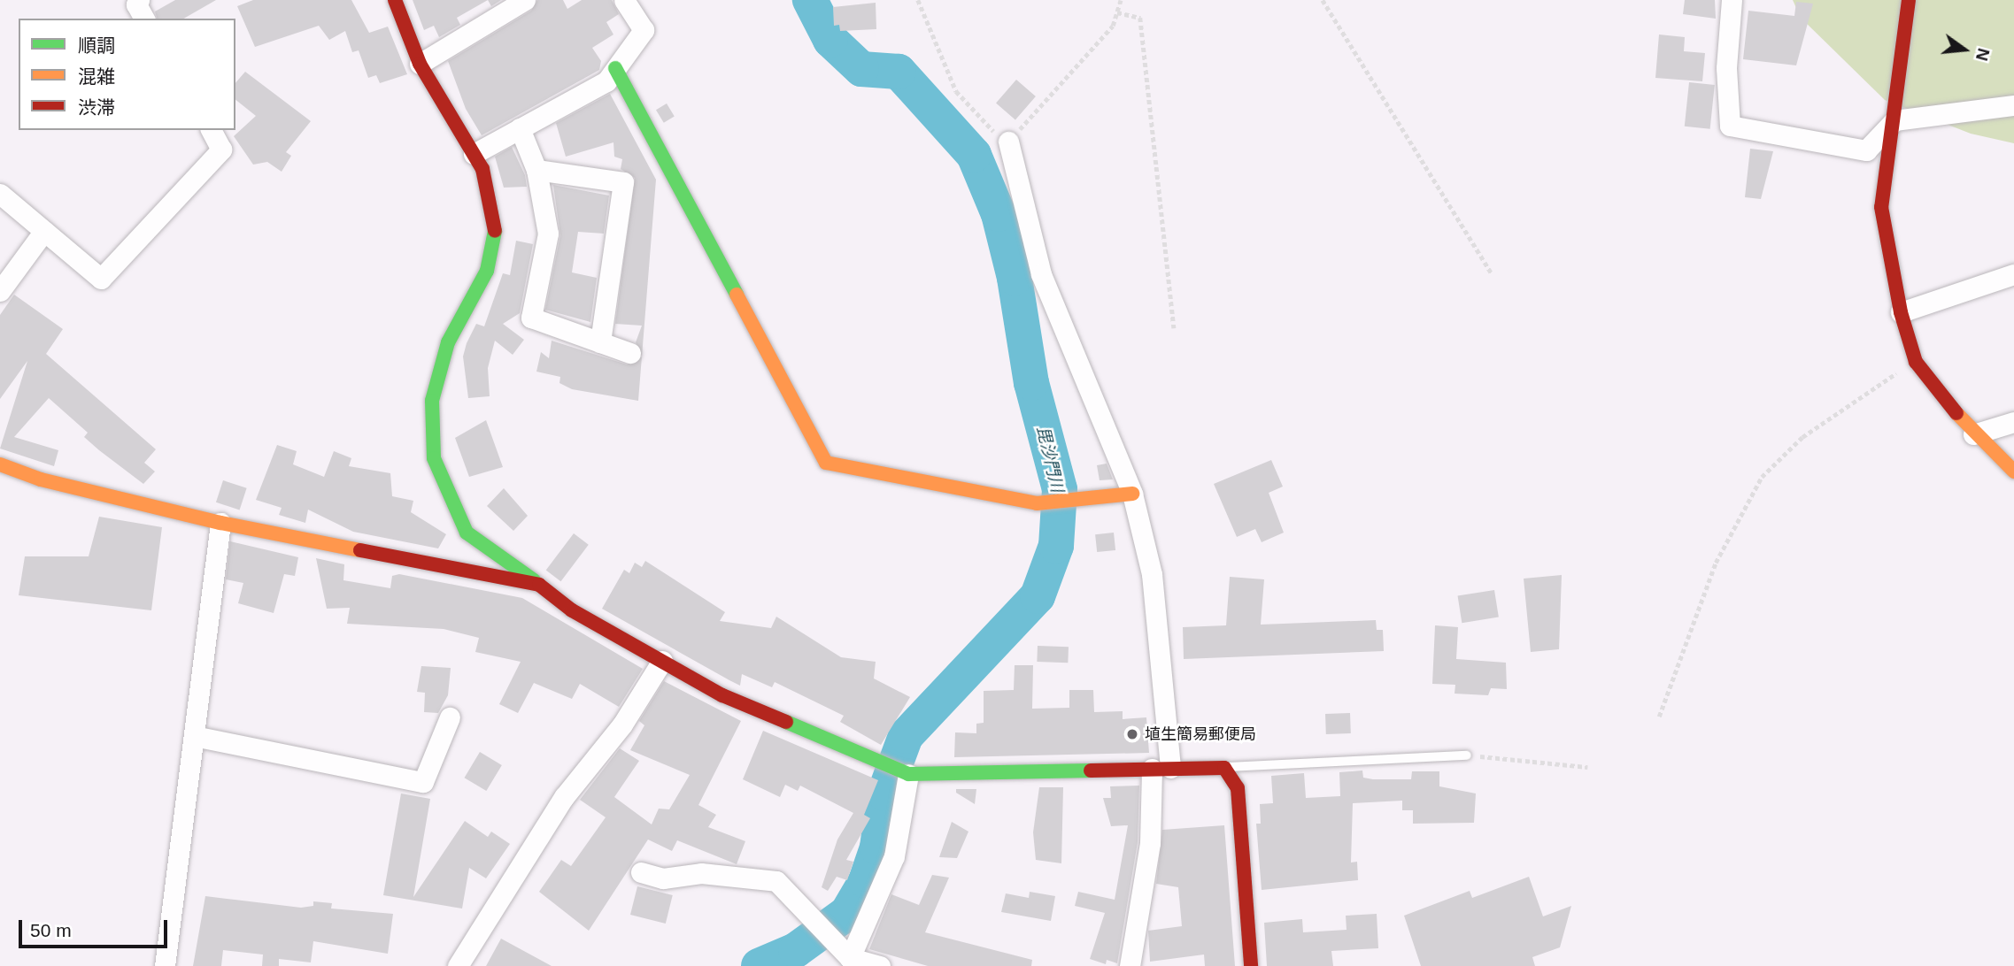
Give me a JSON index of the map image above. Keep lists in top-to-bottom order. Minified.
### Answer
{"water":["毘沙門川"],"places":["埴生簡易郵便局"],"legend":["順調","混雑","渋滞"],"scale_bar":"50 m","north":"right"}
